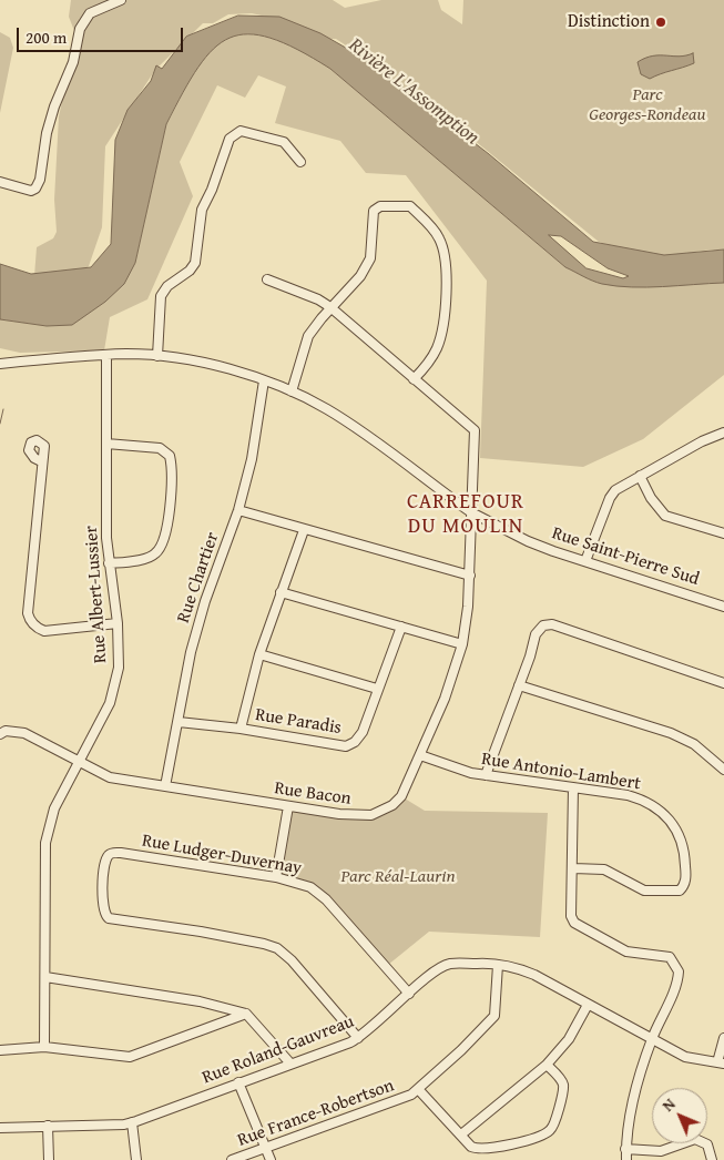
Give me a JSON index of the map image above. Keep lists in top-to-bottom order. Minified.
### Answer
{"streets":{"street":["Rue Saint-Pierre Sud","Rue Chartier","Rue Albert-Lussier","Rue Paradis","Rue Antonio-Lambert","Rue Bacon","Rue Ludger-Duvernay","Rue Roland-Gauvreau","Rue France-Robertson"]},"crossings":[["Rue Saint-Pierre Sud","Rue Chartier"],["Rue Saint-Pierre Sud","Rue Albert-Lussier"],["Rue Saint-Pierre Sud","Rue Bacon"],["Rue Chartier","Rue Paradis"],["Rue Chartier","Rue Bacon"],["Rue Albert-Lussier","Rue Bacon"],["Rue Antonio-Lambert","Rue Bacon"],["Rue Ludger-Duvernay","Rue Roland-Gauvreau"],["Rue Roland-Gauvreau","Rue France-Robertson"]],"districts":["CARREFOUR DU MOULIN"],"water":["Rivière L'Assomption"],"parks":["Parc Georges-Rondeau","Parc Réal-Laurin"],"places":["Distinction"],"scale_bar":"200 m","north":"top left"}
